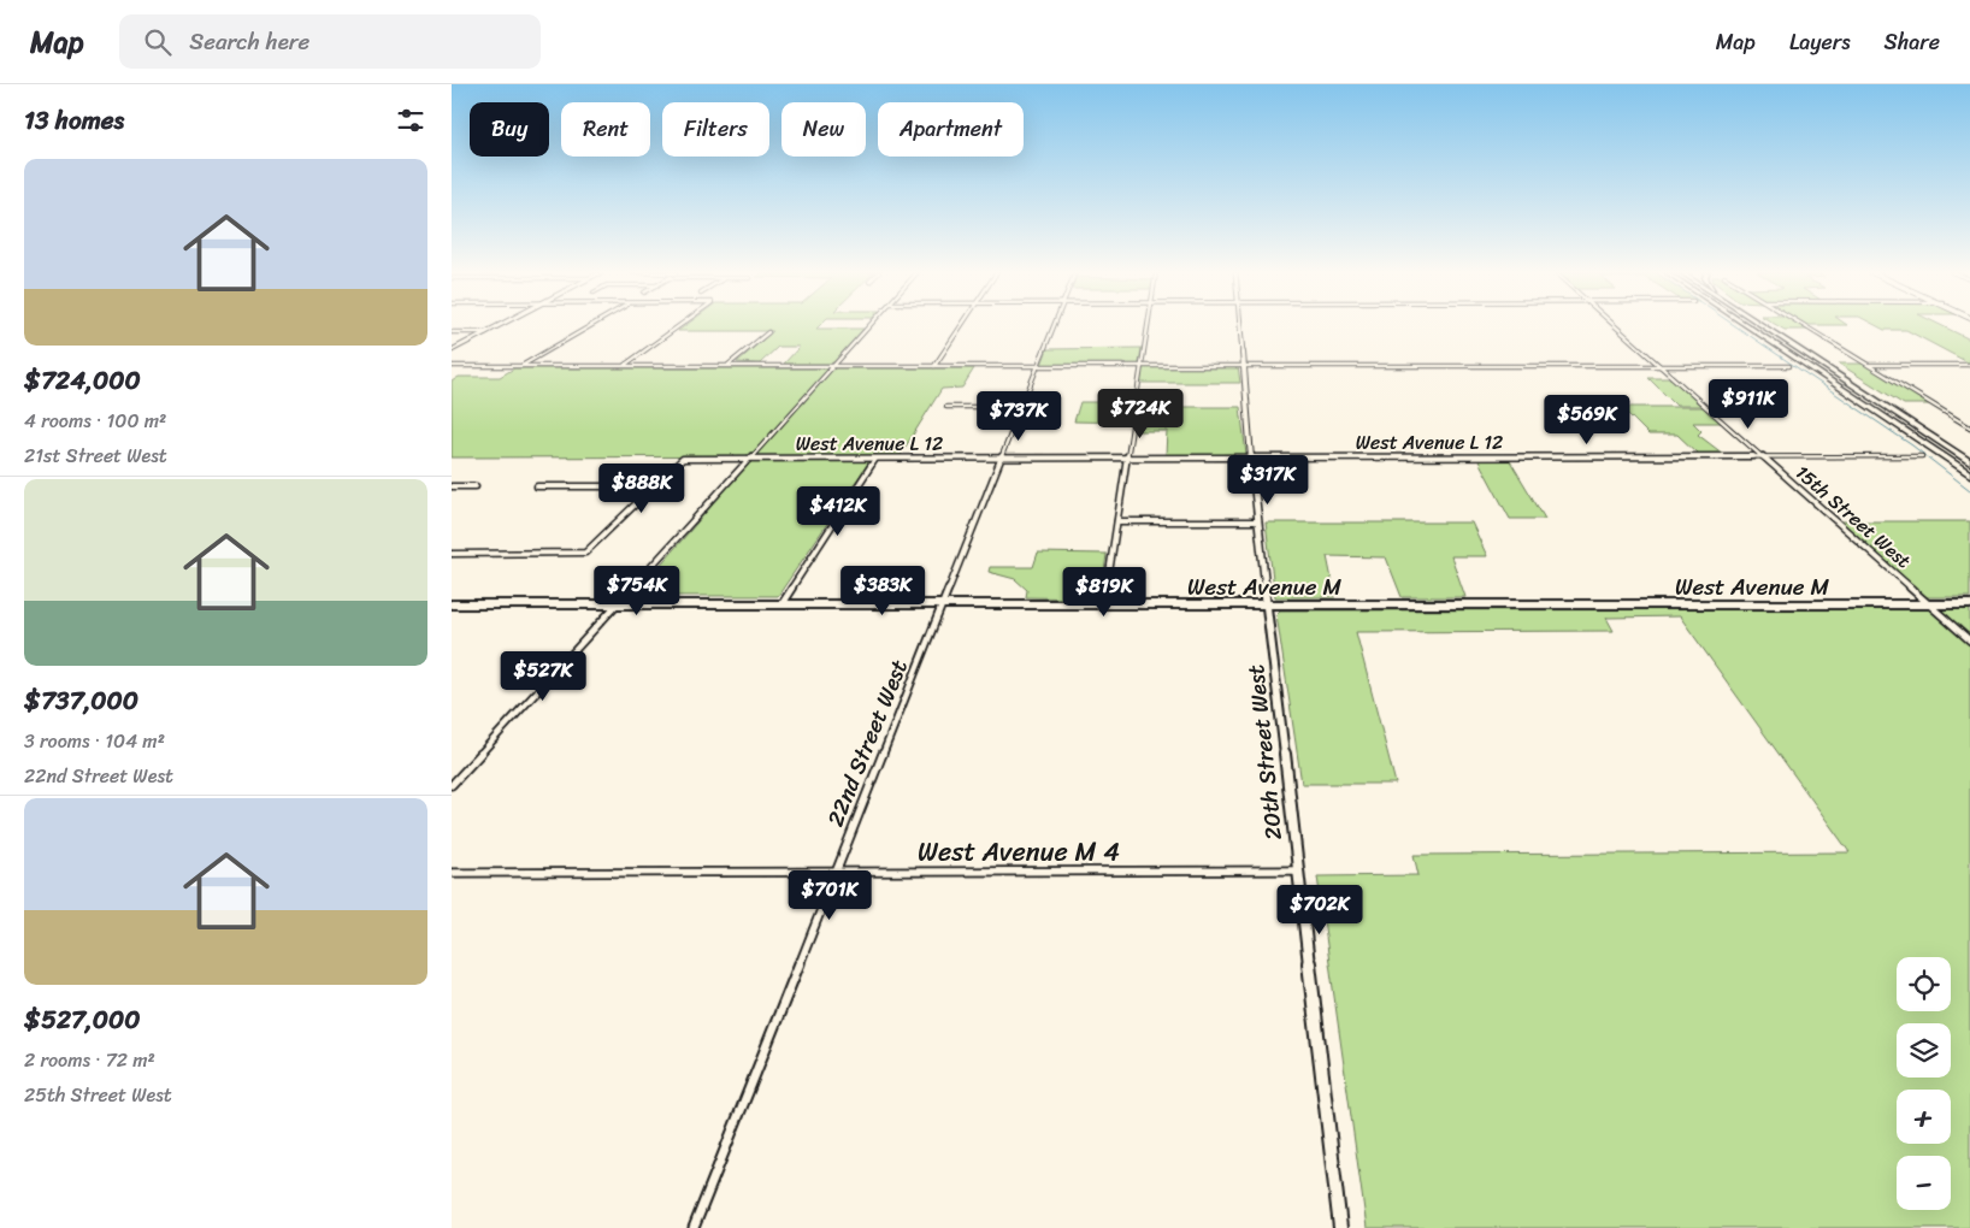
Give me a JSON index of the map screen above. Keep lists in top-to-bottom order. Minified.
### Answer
{"streets":{"main road":["West Avenue M","20th Street West"],"street":["West Avenue L 12","15th Street West","22nd Street West","West Avenue M 4"]},"crossings":[["West Avenue L 12","15th Street West"],["West Avenue L 12","22nd Street West"],["West Avenue L 12","20th Street West"],["15th Street West","West Avenue M"],["West Avenue M","22nd Street West"],["West Avenue M","20th Street West"],["22nd Street West","West Avenue M 4"],["20th Street West","West Avenue M 4"]],"page":{"header":"Map","search":"Search here","nav":["Map","Layers","Share"],"heading":"13 homes","chip":["Buy","Rent","Filters","New","Apartment"],"list":[{"name":"$724,000","note":"4 rooms · 100 m² · 21st Street West"},{"name":"$737,000","note":"3 rooms · 104 m² · 22nd Street West"},{"name":"$527,000","note":"2 rooms · 72 m² · 25th Street West"}],"price":["$911K","$724K","$737K","$569K","$317K","$888K","$412K","$754K","$383K","$819K","$527K","$701K","$702K"],"map_buttons":["+","−"]}}
